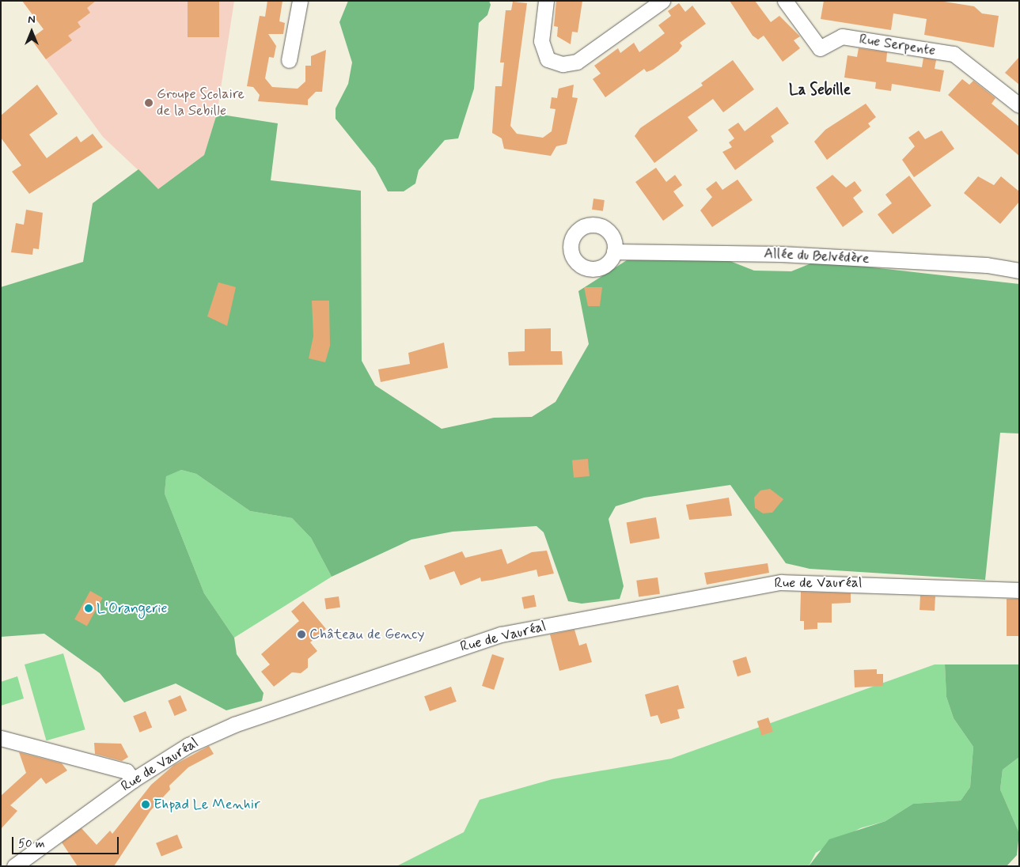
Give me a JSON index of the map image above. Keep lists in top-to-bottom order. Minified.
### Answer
{"streets":{"street":["Rue Serpente","Allée du Belvédère","Rue de Vauréal"]},"districts":["La Sebille"],"places":["Groupe Scolaire de la Sebille","L'Orangerie","Château de Gency","Ehpad Le Menhir"],"scale_bar":"50 m","north":"top"}
